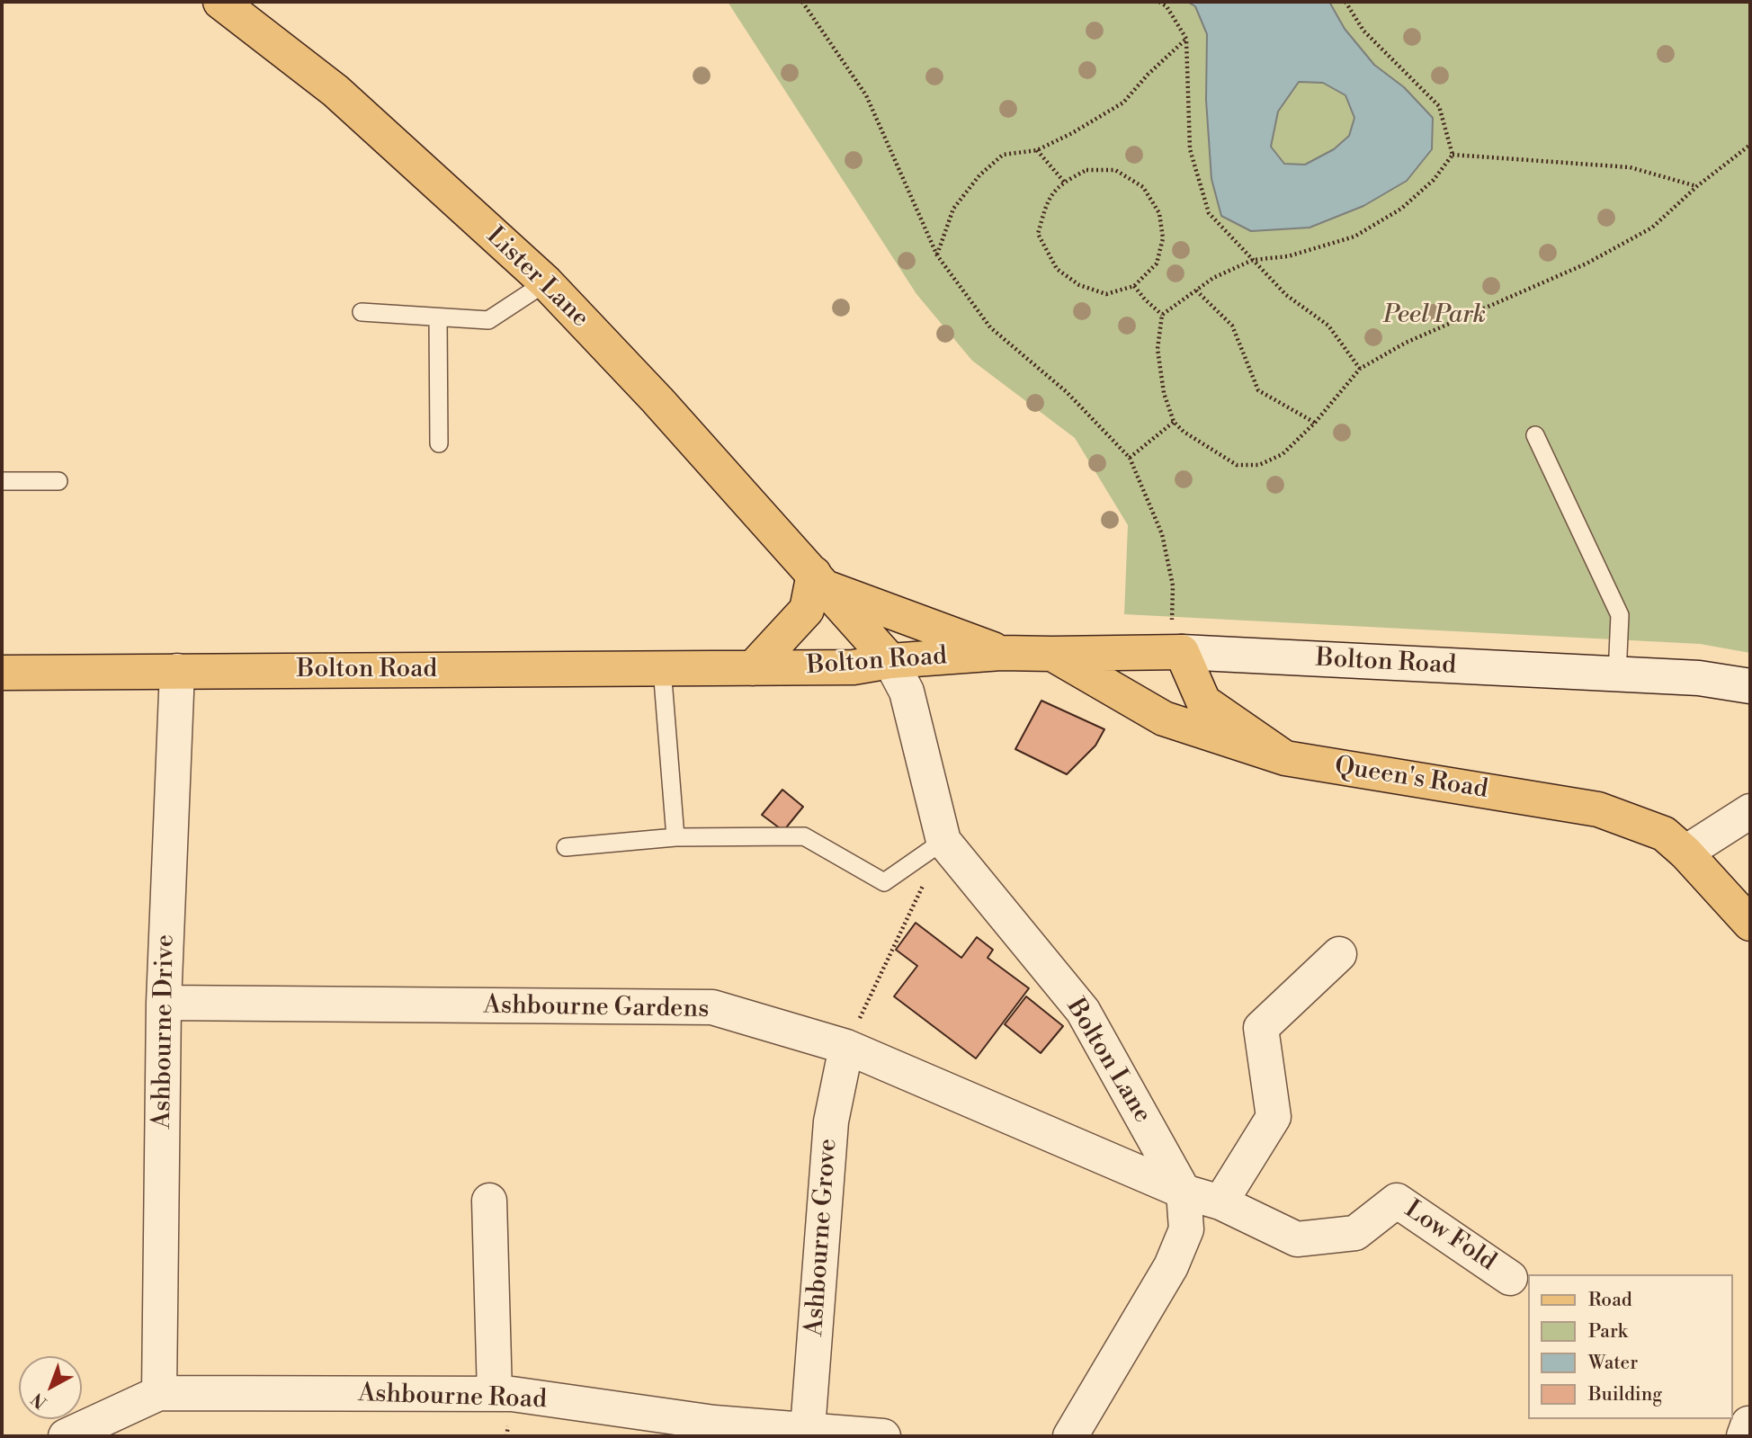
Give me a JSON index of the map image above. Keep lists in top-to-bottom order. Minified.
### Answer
{"streets":{"main road":["Lister Lane","Bolton Road","Queen's Road"],"street":["Ashbourne Gardens","Ashbourne Drive","Bolton Lane","Low Fold","Ashbourne Grove","Ashbourne Road"]},"crossings":[["Lister Lane","Bolton Road"],["Lister Lane","Bolton Lane"],["Bolton Road","Queen's Road"],["Bolton Road","Ashbourne Drive"],["Bolton Road","Bolton Lane"],["Ashbourne Gardens","Ashbourne Drive"],["Ashbourne Gardens","Bolton Lane"],["Ashbourne Gardens","Low Fold"],["Ashbourne Gardens","Ashbourne Grove"],["Ashbourne Drive","Ashbourne Road"],["Bolton Lane","Low Fold"],["Ashbourne Grove","Ashbourne Road"]],"parks":["Peel Park"],"legend":["Road","Park","Water","Building"],"north":"bottom left"}
